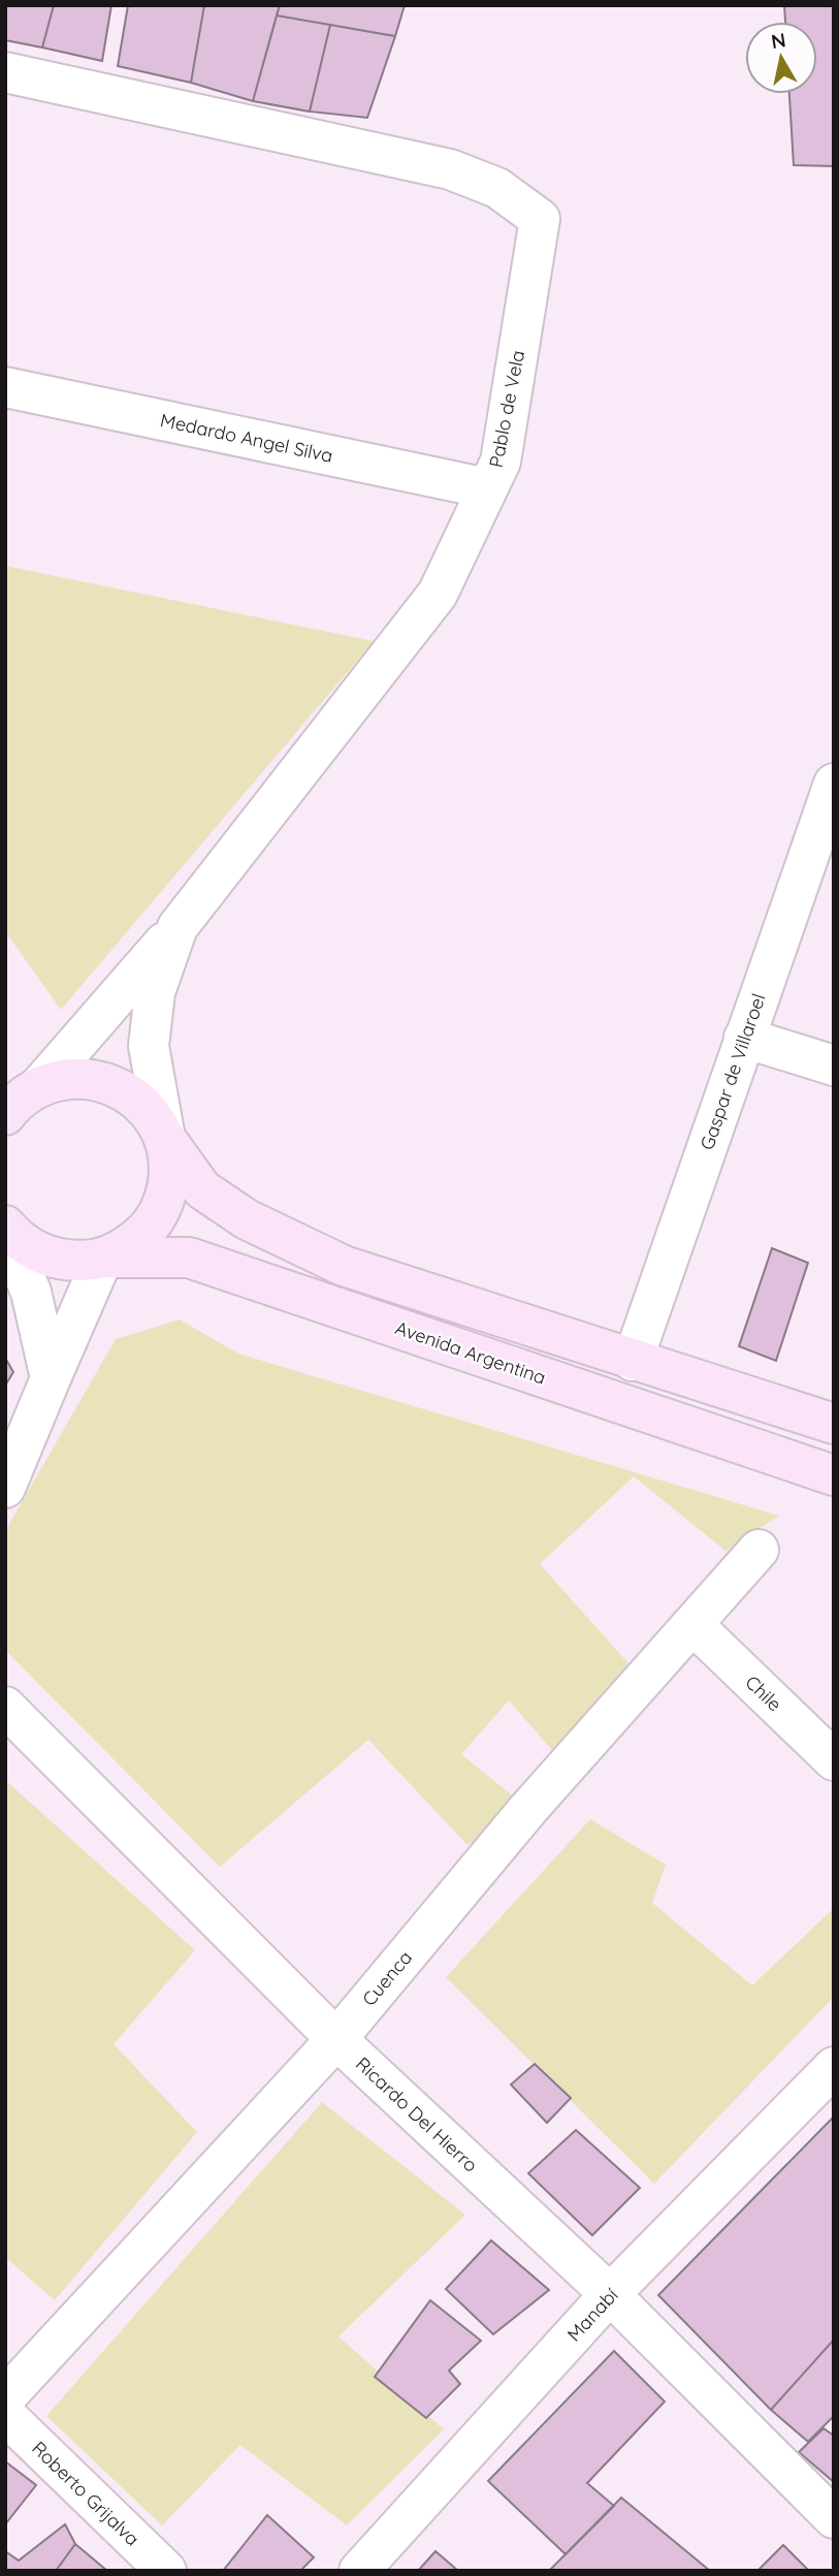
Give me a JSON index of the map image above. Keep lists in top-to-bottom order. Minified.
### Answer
{"streets":{"main road":["Avenida Argentina"],"street":["Pablo de Vela","Medardo Angel Silva","Gaspar de Villaroel","Chile","Cuenca","Ricardo Del Hierro","Manabí","Roberto Grijalva"]},"crossings":[["Pablo de Vela","Medardo Angel Silva"],["Chile","Cuenca"],["Cuenca","Ricardo Del Hierro"],["Ricardo Del Hierro","Manabí"]],"north":"top"}
